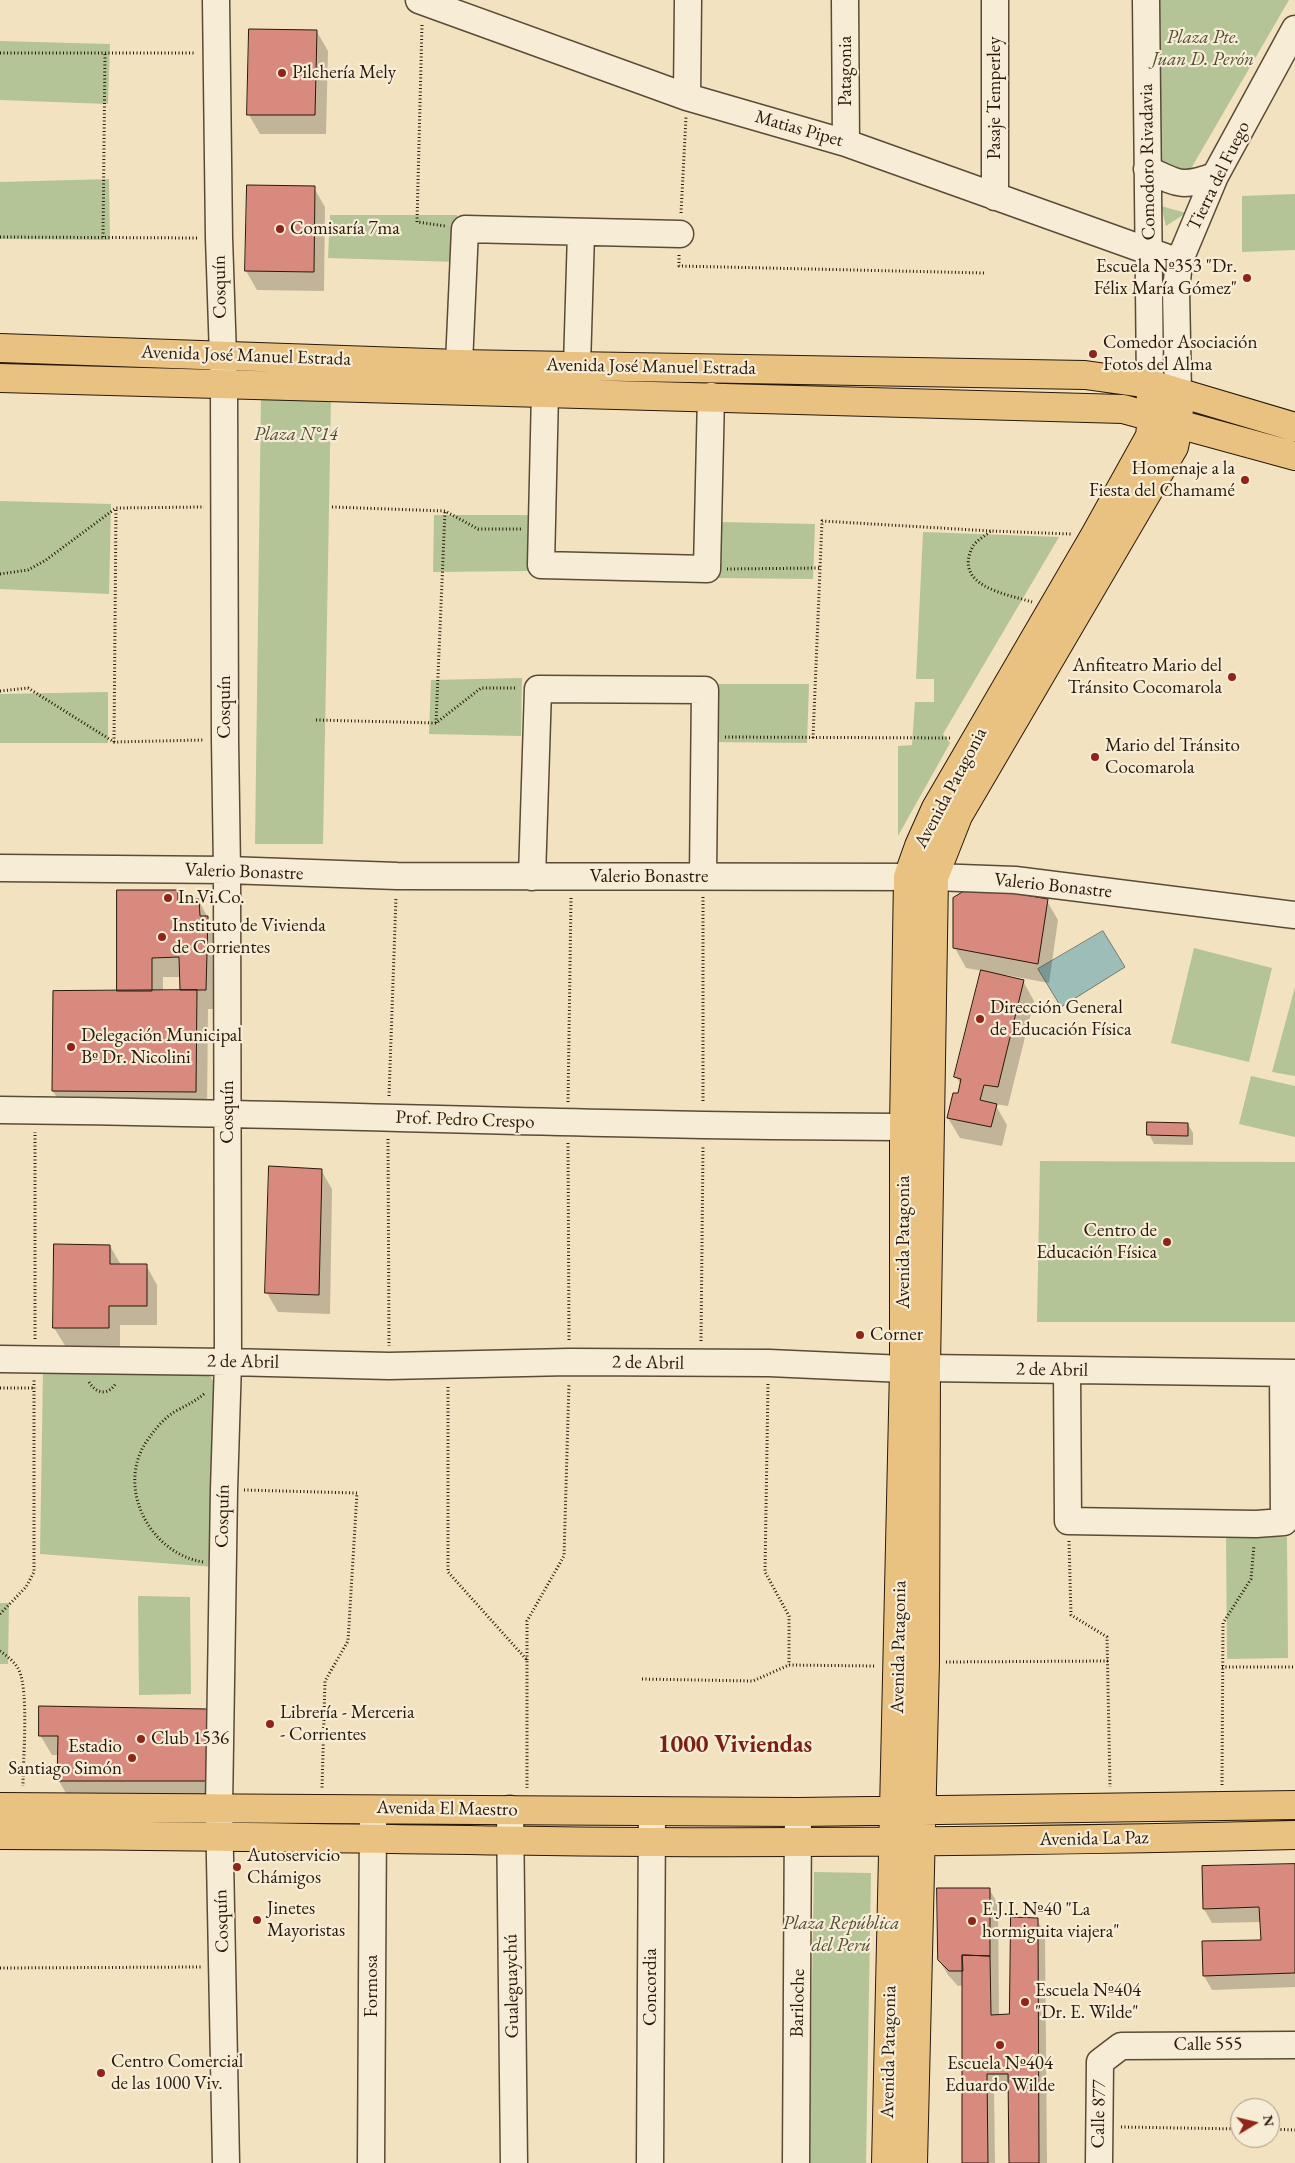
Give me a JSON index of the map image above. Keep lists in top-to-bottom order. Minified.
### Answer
{"streets":{"main road":["Avenida José Manuel Estrada","Avenida Patagonia","Avenida El Maestro","Avenida La Paz"],"street":["Patagonia","Pasaje Temperley","Matias Pipet","Comodoro Rivadavia","Tierra del Fuego","Cosquín","Valerio Bonastre","Prof. Pedro Crespo","2 de Abril","Formosa","Gualeguaychú","Concordia","Bariloche","Calle 555","Calle 877"]},"crossings":[["Patagonia","Matias Pipet"],["Pasaje Temperley","Matias Pipet"],["Matias Pipet","Comodoro Rivadavia"],["Matias Pipet","Tierra del Fuego"],["Comodoro Rivadavia","Avenida José Manuel Estrada"],["Comodoro Rivadavia","Avenida Patagonia"],["Tierra del Fuego","Avenida José Manuel Estrada"],["Tierra del Fuego","Avenida Patagonia"],["Cosquín","Avenida José Manuel Estrada"],["Cosquín","Valerio Bonastre"],["Cosquín","Prof. Pedro Crespo"],["Cosquín","2 de Abril"],["Cosquín","Avenida El Maestro"],["Avenida José Manuel Estrada","Avenida Patagonia"],["Avenida Patagonia","Valerio Bonastre"],["Avenida Patagonia","Prof. Pedro Crespo"],["Avenida Patagonia","2 de Abril"],["Avenida Patagonia","Avenida El Maestro"],["Avenida Patagonia","Avenida La Paz"],["Avenida El Maestro","Avenida La Paz"],["Avenida El Maestro","Formosa"],["Avenida El Maestro","Gualeguaychú"],["Avenida El Maestro","Concordia"],["Avenida El Maestro","Bariloche"],["Calle 555","Calle 877"]],"districts":["1000 Viviendas"],"parks":["Plaza Pte. Juan D. Perón","Plaza N°14","Plaza República del Perú"],"places":["Pilchería Mely","Comisaría 7ma","Escuela Nº353 \"Dr. Félix María Gómez\"","Comedor Asociación Fotos del Alma","Homenaje a la Fiesta del Chamamé","Anfiteatro Mario del Tránsito Cocomarola","Mario del Tránsito Cocomarola","In.Vi.Co.","Instituto de Vivienda de Corrientes","Dirección General de Educación Física","Delegación Municipal Bº Dr. Nicolini","Centro de Educación Física","Corner","Librería - Merceria - Corrientes","Club 1536","Estadio Santiago Simón","Autoservicio Chámigos","Jinetes Mayoristas","E.J.I. Nº40 \"La hormiguita viajera\"","Escuela Nº404 \"Dr. E. Wilde\"","Escuela Nº404 Eduardo Wilde","Centro Comercial de las 1000 Viv."],"north":"right"}
